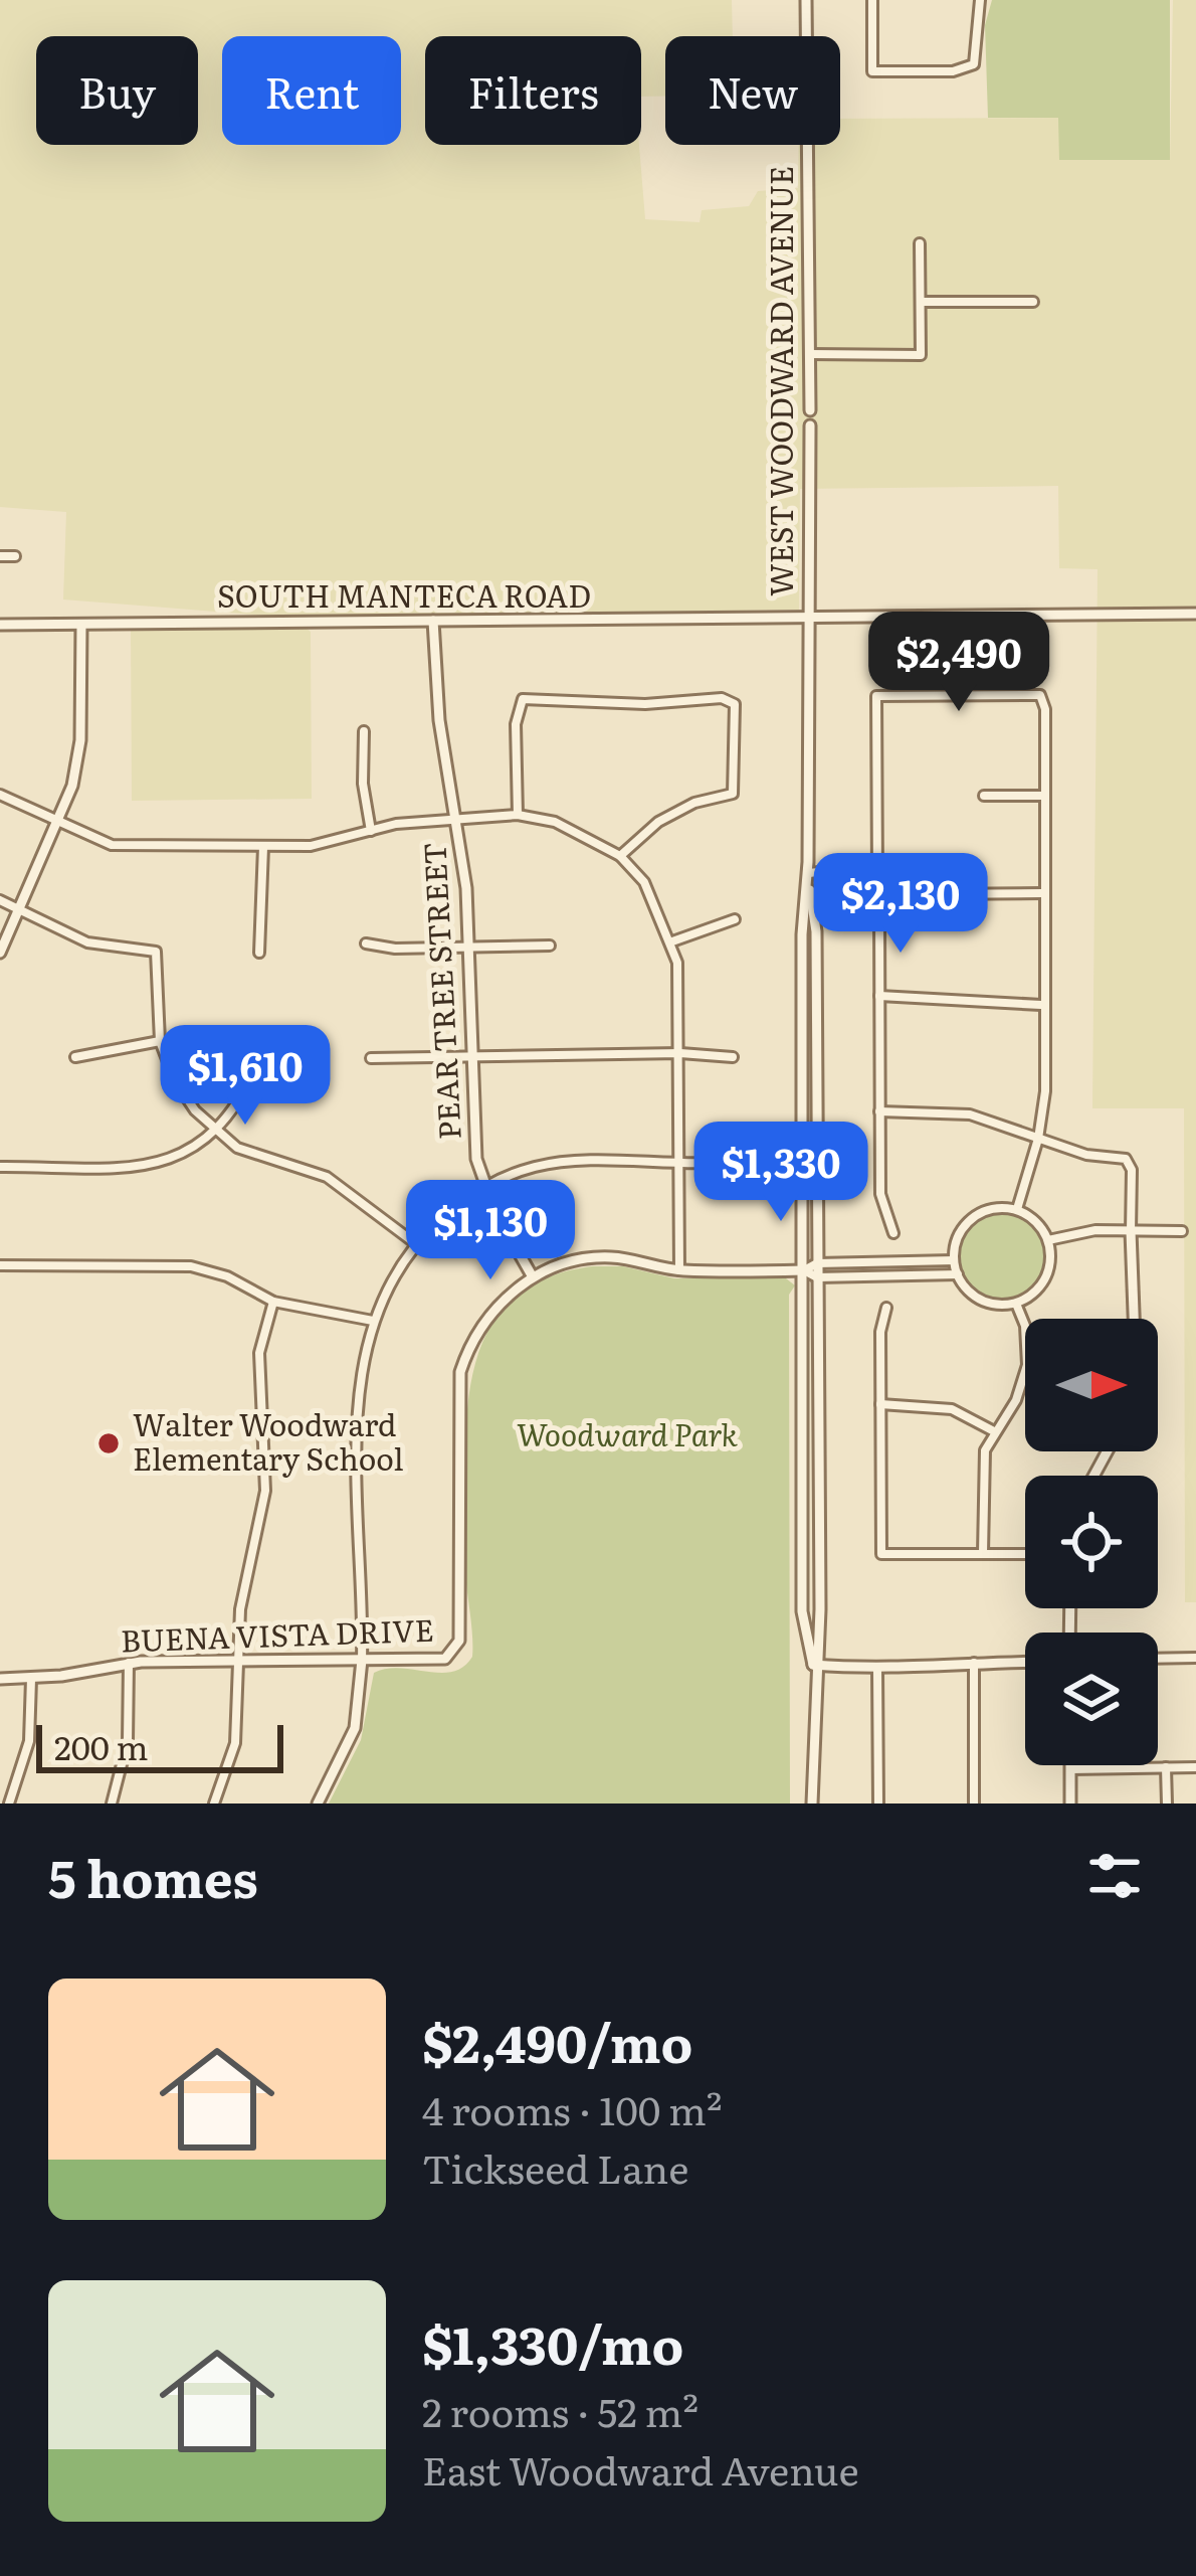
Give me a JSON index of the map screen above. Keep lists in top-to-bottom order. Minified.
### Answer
{"streets":{"street":["WEST WOODWARD AVENUE","SOUTH MANTECA ROAD","PEAR TREE STREET","BUENA VISTA DRIVE"]},"crossings":[["WEST WOODWARD AVENUE","SOUTH MANTECA ROAD"],["SOUTH MANTECA ROAD","PEAR TREE STREET"],["PEAR TREE STREET","BUENA VISTA DRIVE"]],"parks":["Woodward Park"],"places":["Walter Woodward Elementary School"],"scale_bar":"200 m","north":"right","page":{"chip":["Buy","Rent","Filters","New"],"price":["$2,490","$2,130","$1,610","$1,330","$1,130"],"scale":"200 m","heading":"5 homes","list":[{"name":"$2,490/mo","note":"4 rooms · 100 m² · Tickseed Lane"},{"name":"$1,330/mo","note":"2 rooms · 52 m² · East Woodward Avenue"}]}}
